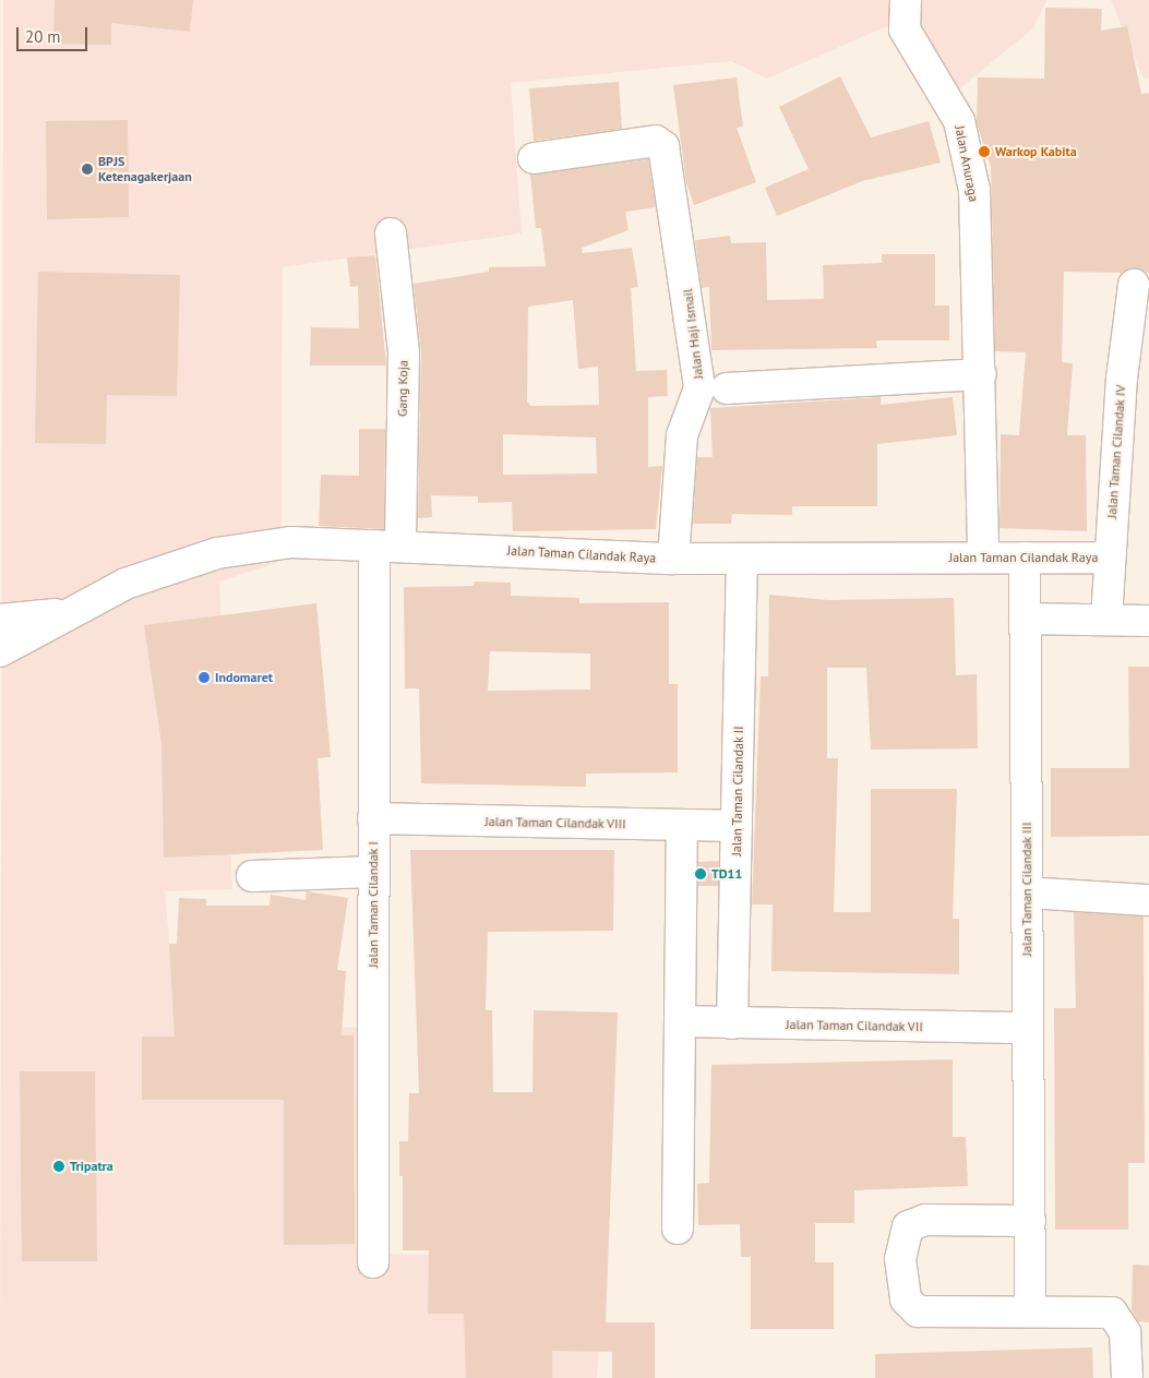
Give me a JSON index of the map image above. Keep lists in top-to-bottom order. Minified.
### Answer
{"streets":{"street":["Jalan Anuraga","Jalan Haji Ismail","Gang Koja","Jalan Taman Cilandak IV","Jalan Taman Cilandak Raya","Jalan Taman Cilandak II","Jalan Taman Cilandak VIII","Jalan Taman Cilandak III","Jalan Taman Cilandak I","Jalan Taman Cilandak VII"]},"crossings":[["Jalan Anuraga","Jalan Taman Cilandak Raya"],["Jalan Haji Ismail","Jalan Taman Cilandak Raya"],["Gang Koja","Jalan Taman Cilandak Raya"],["Gang Koja","Jalan Taman Cilandak I"],["Jalan Taman Cilandak IV","Jalan Taman Cilandak Raya"],["Jalan Taman Cilandak Raya","Jalan Taman Cilandak II"],["Jalan Taman Cilandak Raya","Jalan Taman Cilandak III"],["Jalan Taman Cilandak Raya","Jalan Taman Cilandak I"],["Jalan Taman Cilandak II","Jalan Taman Cilandak VIII"],["Jalan Taman Cilandak II","Jalan Taman Cilandak VII"],["Jalan Taman Cilandak VIII","Jalan Taman Cilandak I"],["Jalan Taman Cilandak III","Jalan Taman Cilandak VII"]],"places":["Warkop Kabita","BPJS Ketenagakerjaan","Indomaret","TD11","Tripatra"],"scale_bar":"20 m"}
